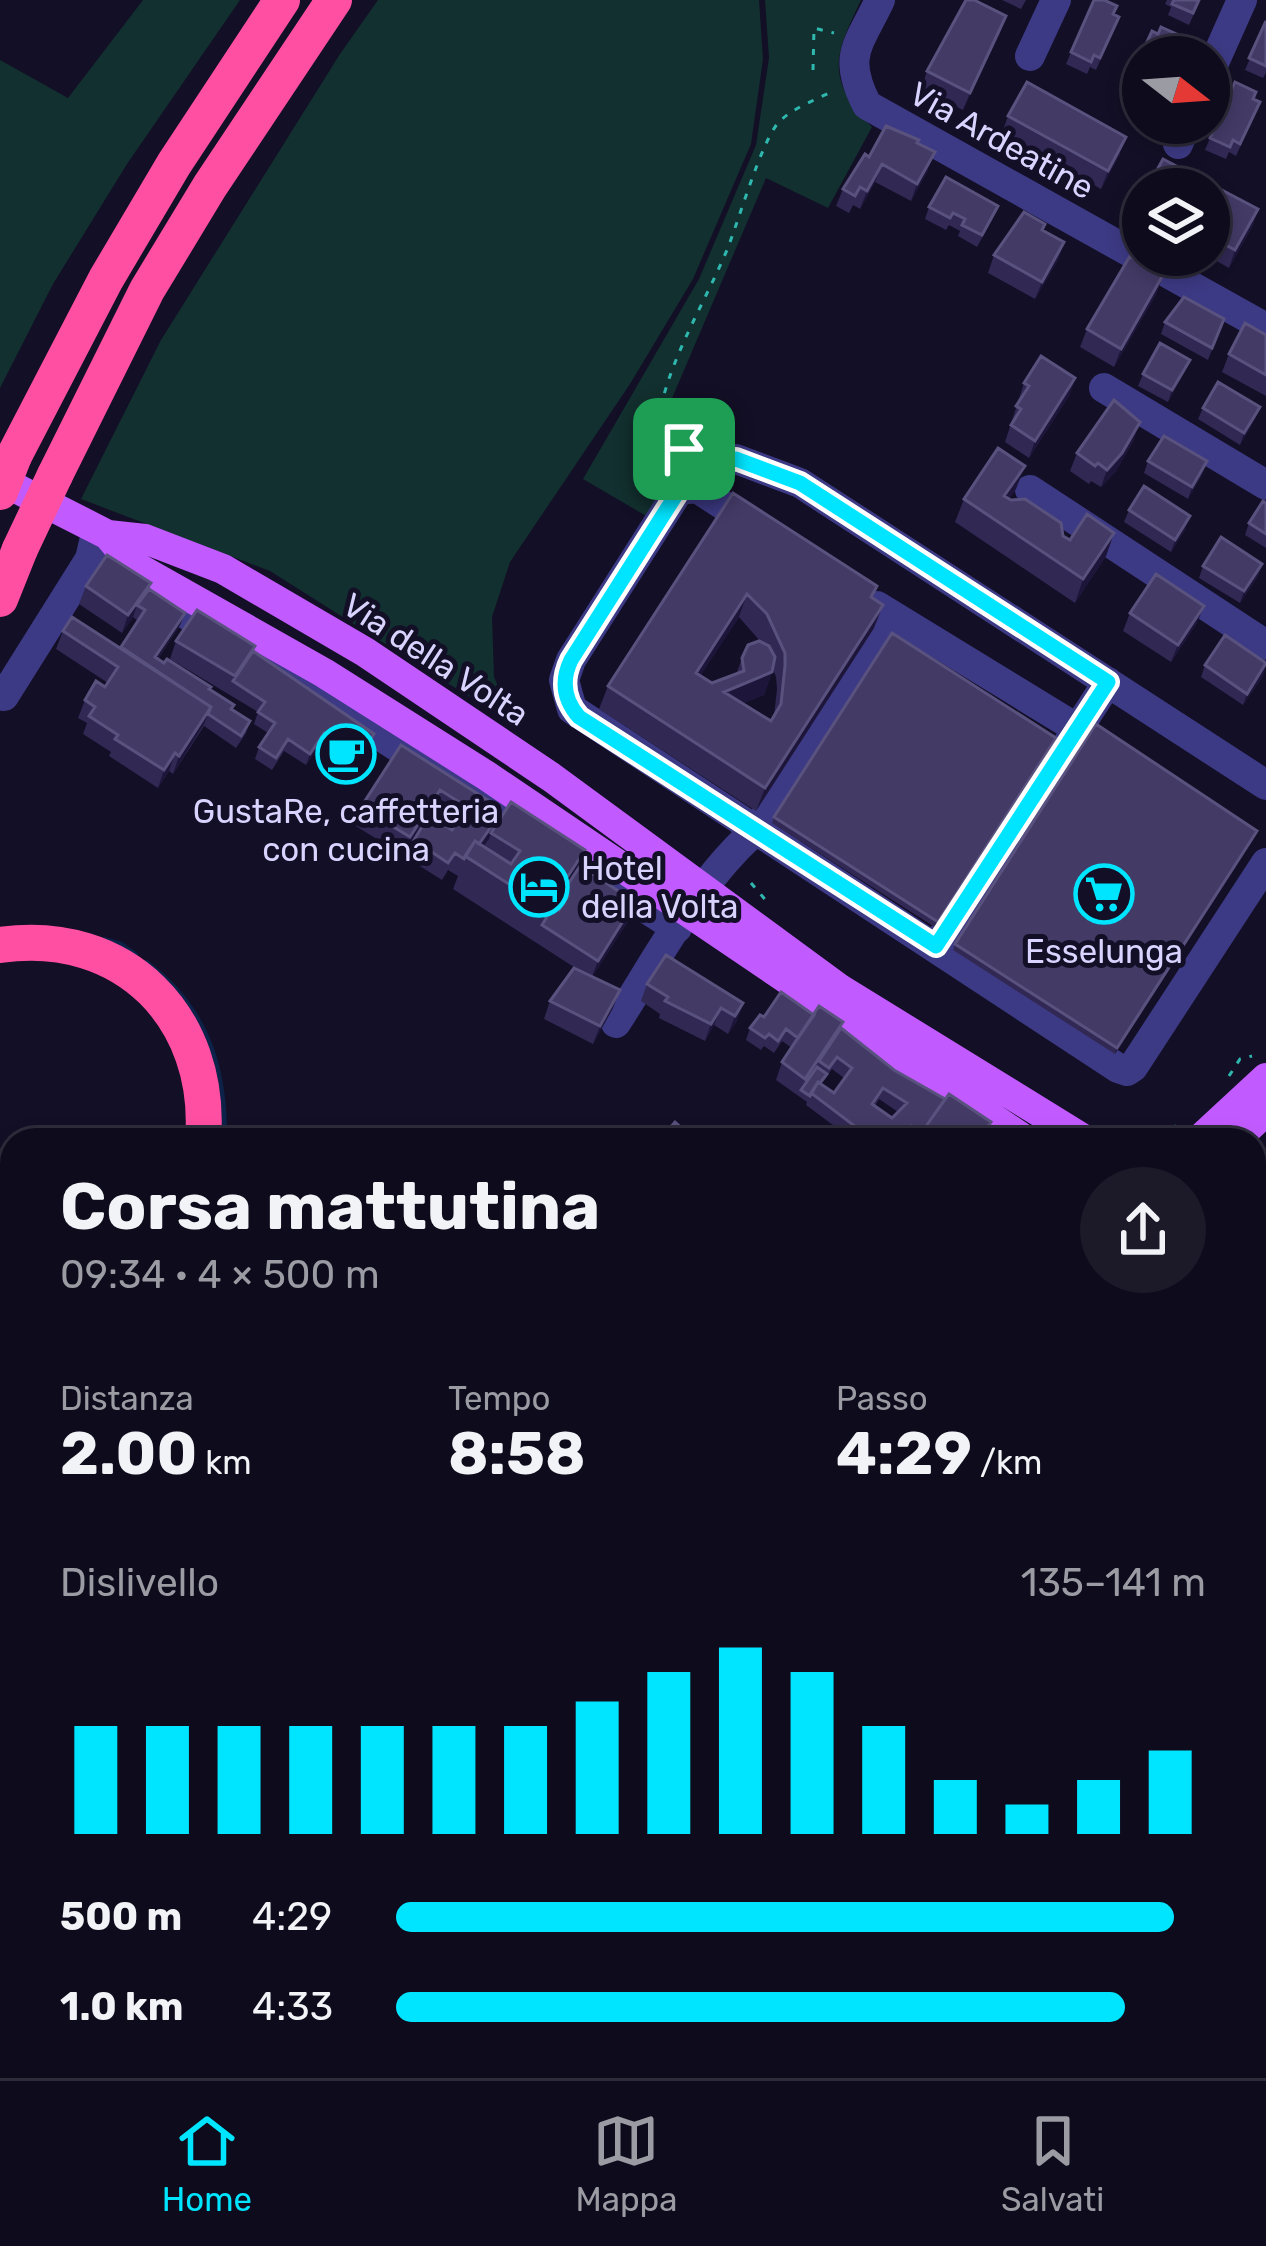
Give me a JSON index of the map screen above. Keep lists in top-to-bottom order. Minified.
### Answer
{"streets":{"main road":["Via della Volta"],"street":["Via Ardeatine"]},"places":{"cafe":["GustaRe, caffetteria con cucina"],"hotel":["Hotel della Volta"],"supermarket":["Esselunga"]},"north":"right","page":{"heading":["Corsa mattutina","09:34 · 4 × 500 m"],"stats":[["Distanza","2.00 km"],["Tempo","8:58"],["Passo","4:29 /km"]],"chart":["Dislivello","135–141 m"],"list":[{"name":"500 m","note":"4:29"},{"name":"1.0 km","note":"4:33"}],"tabs":["Home","Mappa","Salvati"]}}
